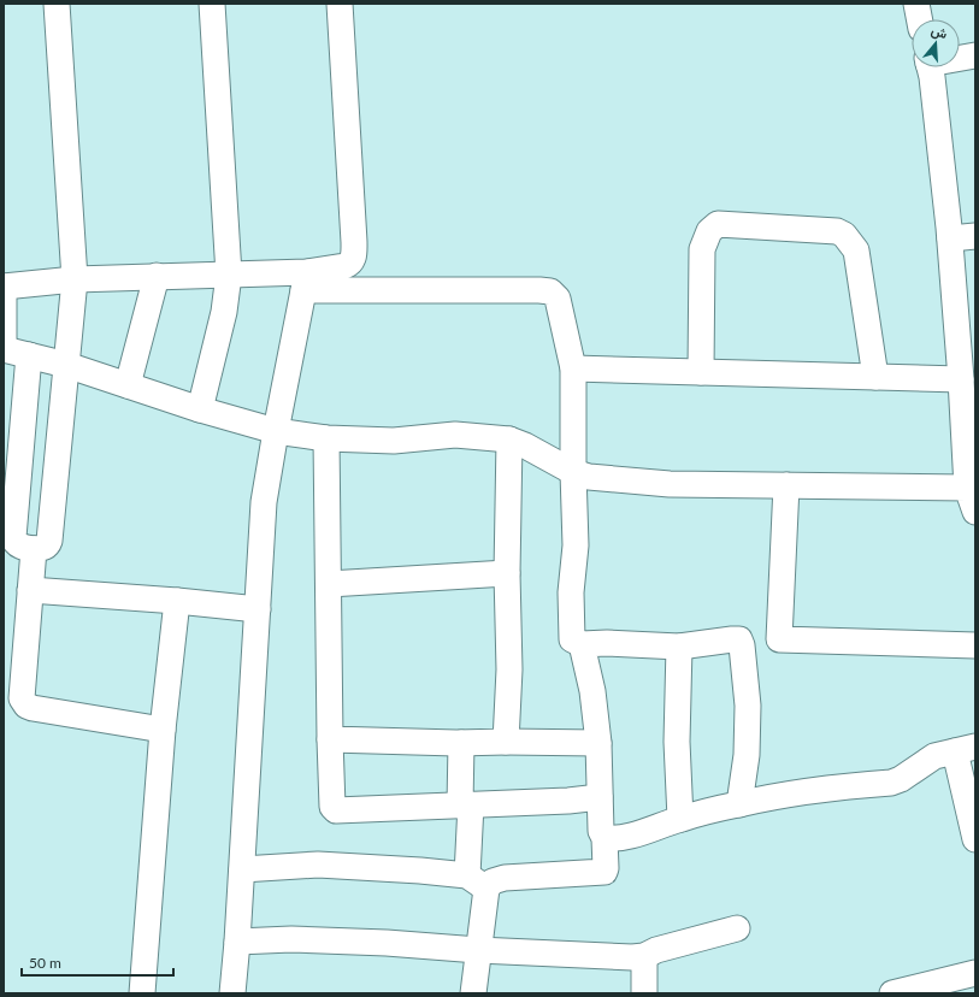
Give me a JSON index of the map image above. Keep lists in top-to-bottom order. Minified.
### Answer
{"scale_bar":"50 m","north":"top"}
